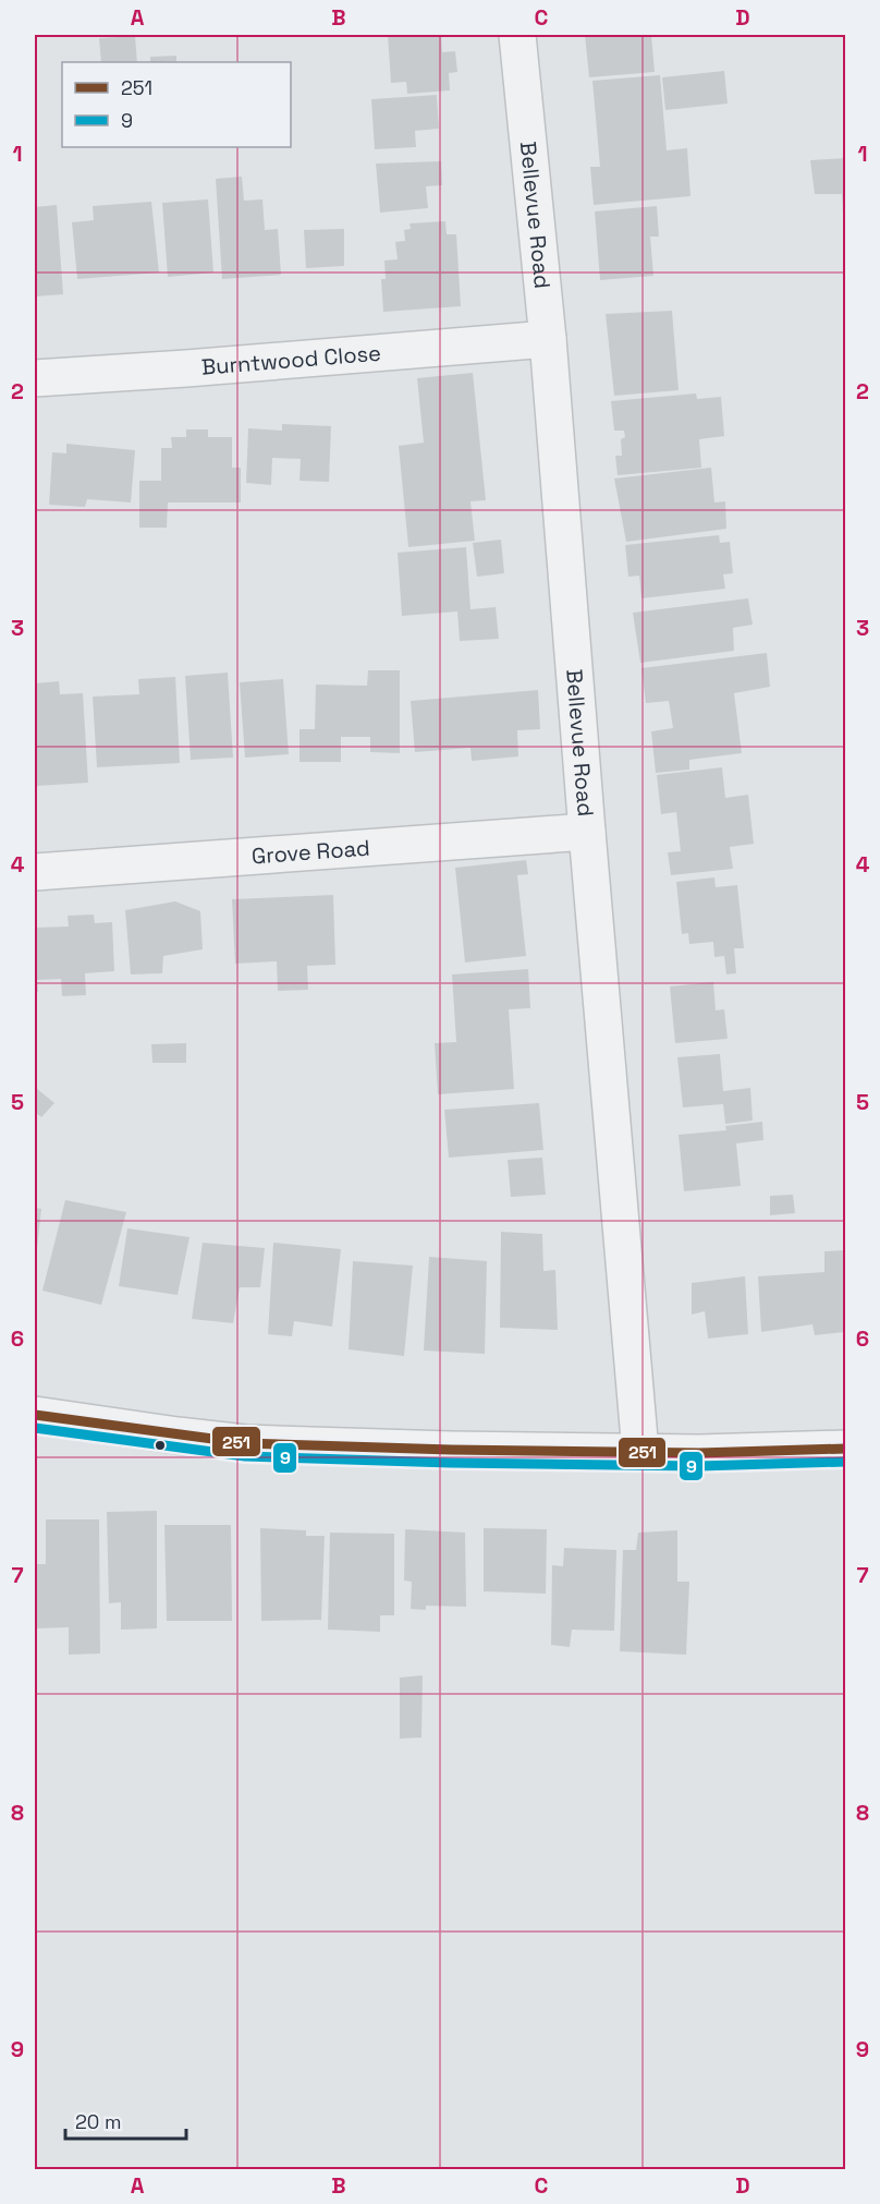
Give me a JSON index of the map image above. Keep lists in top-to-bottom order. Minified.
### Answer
{"streets":{"street":["Bellevue Road","Burntwood Close","Grove Road"]},"crossings":[["Bellevue Road","Burntwood Close"],["Bellevue Road","Grove Road"]],"lines":["transit line 251","transit line 9"],"legend":["251","9"],"scale_bar":"20 m","grid":{"columns":["A","B","C","D"],"rows":["1","2","3","4","5","6","7","8","9"]}}
